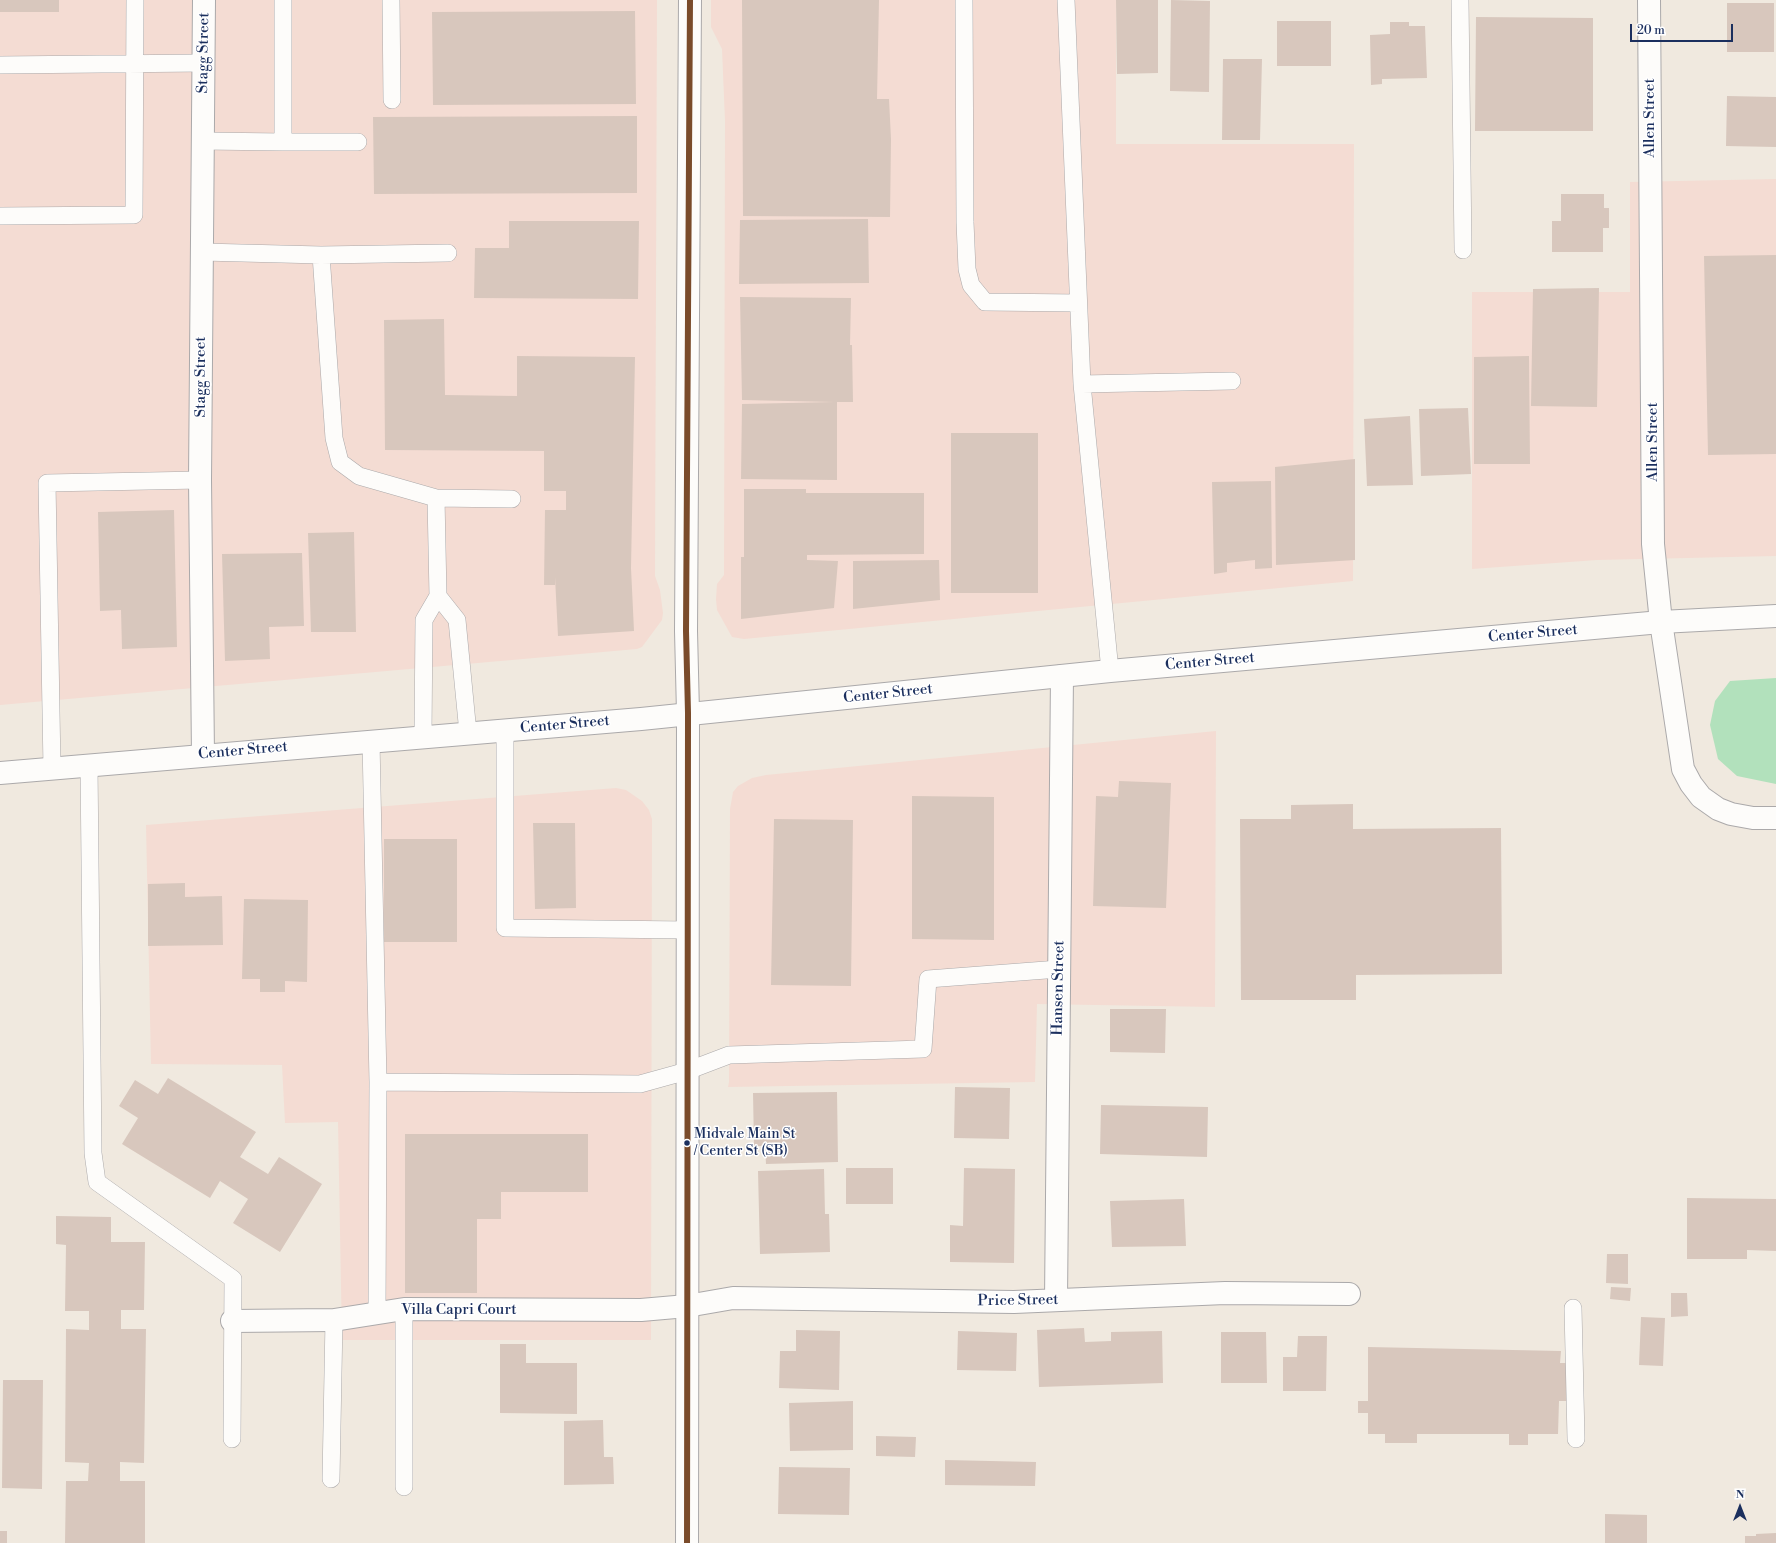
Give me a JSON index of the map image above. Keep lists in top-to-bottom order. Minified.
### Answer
{"streets":{"street":["Stagg Street","Allen Street","Center Street","Hansen Street","Price Street","Villa Capri Court"]},"crossings":[["Stagg Street","Center Street"],["Allen Street","Center Street"],["Center Street","Hansen Street"],["Hansen Street","Price Street"],["Price Street","Villa Capri Court"]],"places":["Midvale Main St / Center St (SB)"],"scale_bar":"20 m","north":"top"}
